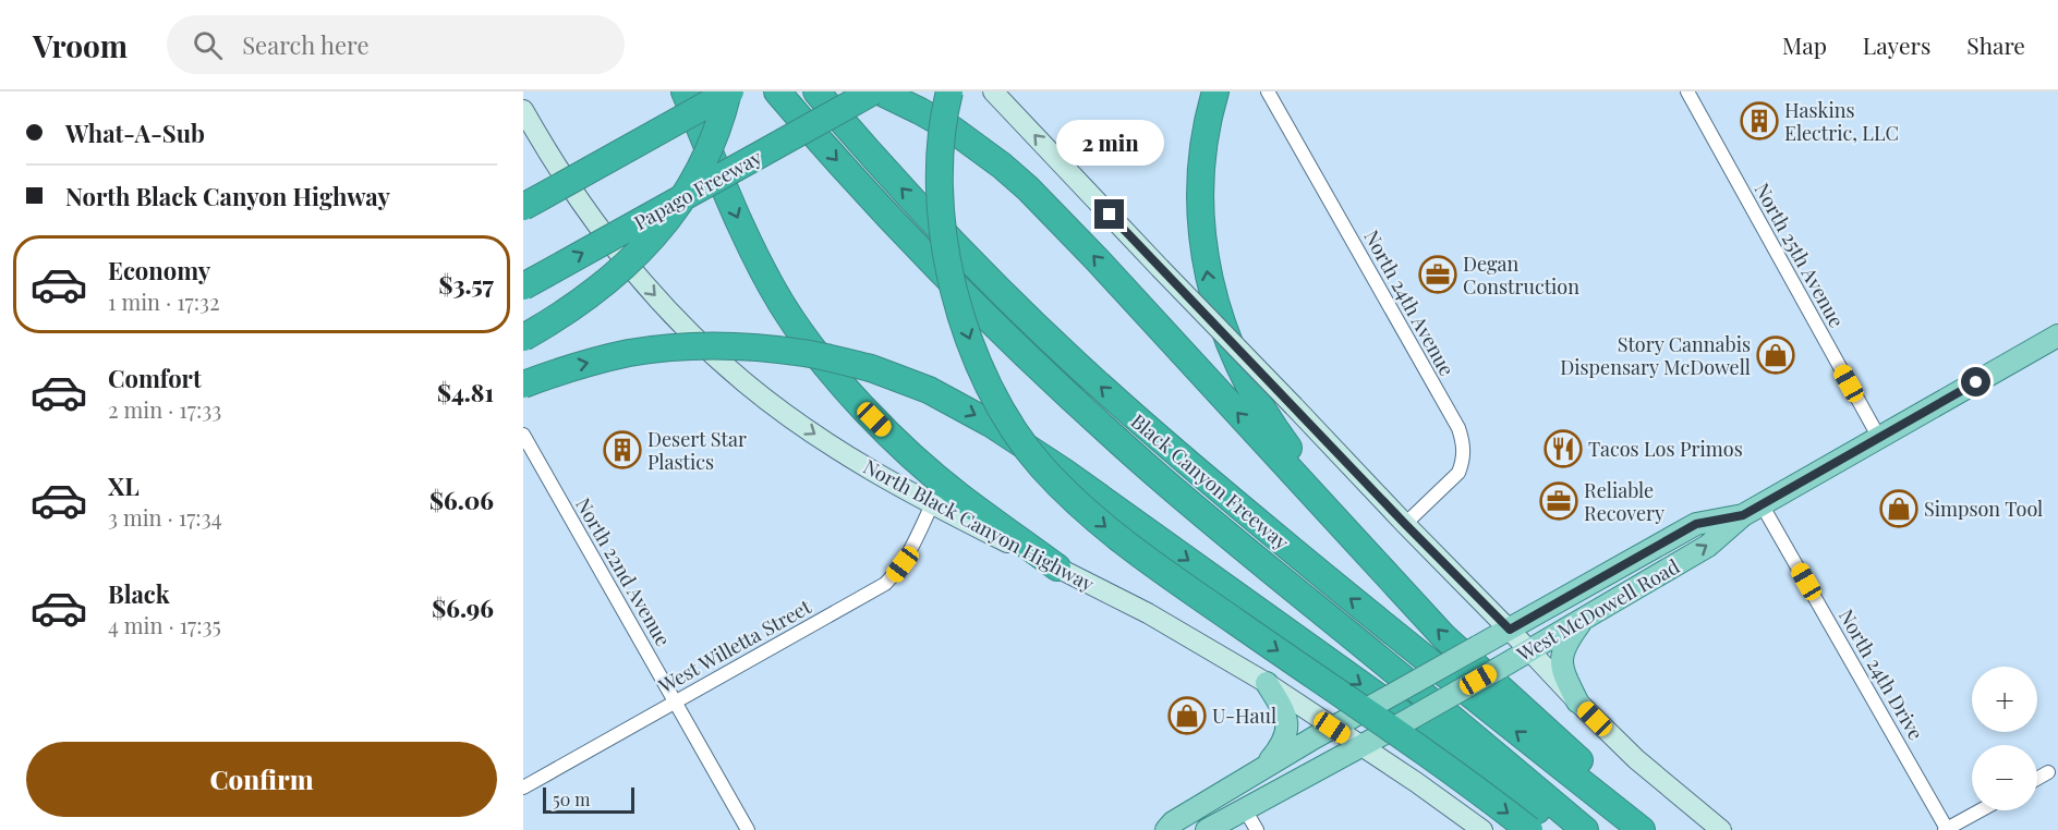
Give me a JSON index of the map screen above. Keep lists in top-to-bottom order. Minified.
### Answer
{"streets":{"highway":["Papago Freeway","Black Canyon Freeway"],"main road":["North Black Canyon Highway","West McDowell Road"],"street":["North 25th Avenue","North 24th Avenue","North 22nd Avenue","West Willetta Street","North 24th Drive"]},"crossings":[["North 25th Avenue","West McDowell Road"],["North Black Canyon Highway","West McDowell Road"],["North Black Canyon Highway","West Willetta Street"],["North 22nd Avenue","West Willetta Street"],["West McDowell Road","North 24th Drive"]],"one_way":["North Black Canyon Highway"],"places":{"building":["Haskins Electric, LLC","Desert Star Plastics"],"office":["Degan Construction","Reliable Recovery"],"shop":["Story Cannabis Dispensary McDowell","Simpson Tool","U-Haul"],"restaurant":["Tacos Los Primos"]},"scale_bar":"50 m","page":{"header":"Vroom","search":"Search here","nav":["Map","Layers","Share"],"banner":["What-A-Sub","North Black Canyon Highway"],"bubble":"2 min","list":[{"name":"Economy","note":"1 min · 17:32","value":"$3.57"},{"name":"Comfort","note":"2 min · 17:33","value":"$4.81"},{"name":"XL","note":"3 min · 17:34","value":"$6.06"},{"name":"Black","note":"4 min · 17:35","value":"$6.96"}],"map_buttons":["+","−"],"buttons":"Confirm","scale":"50 m"}}
